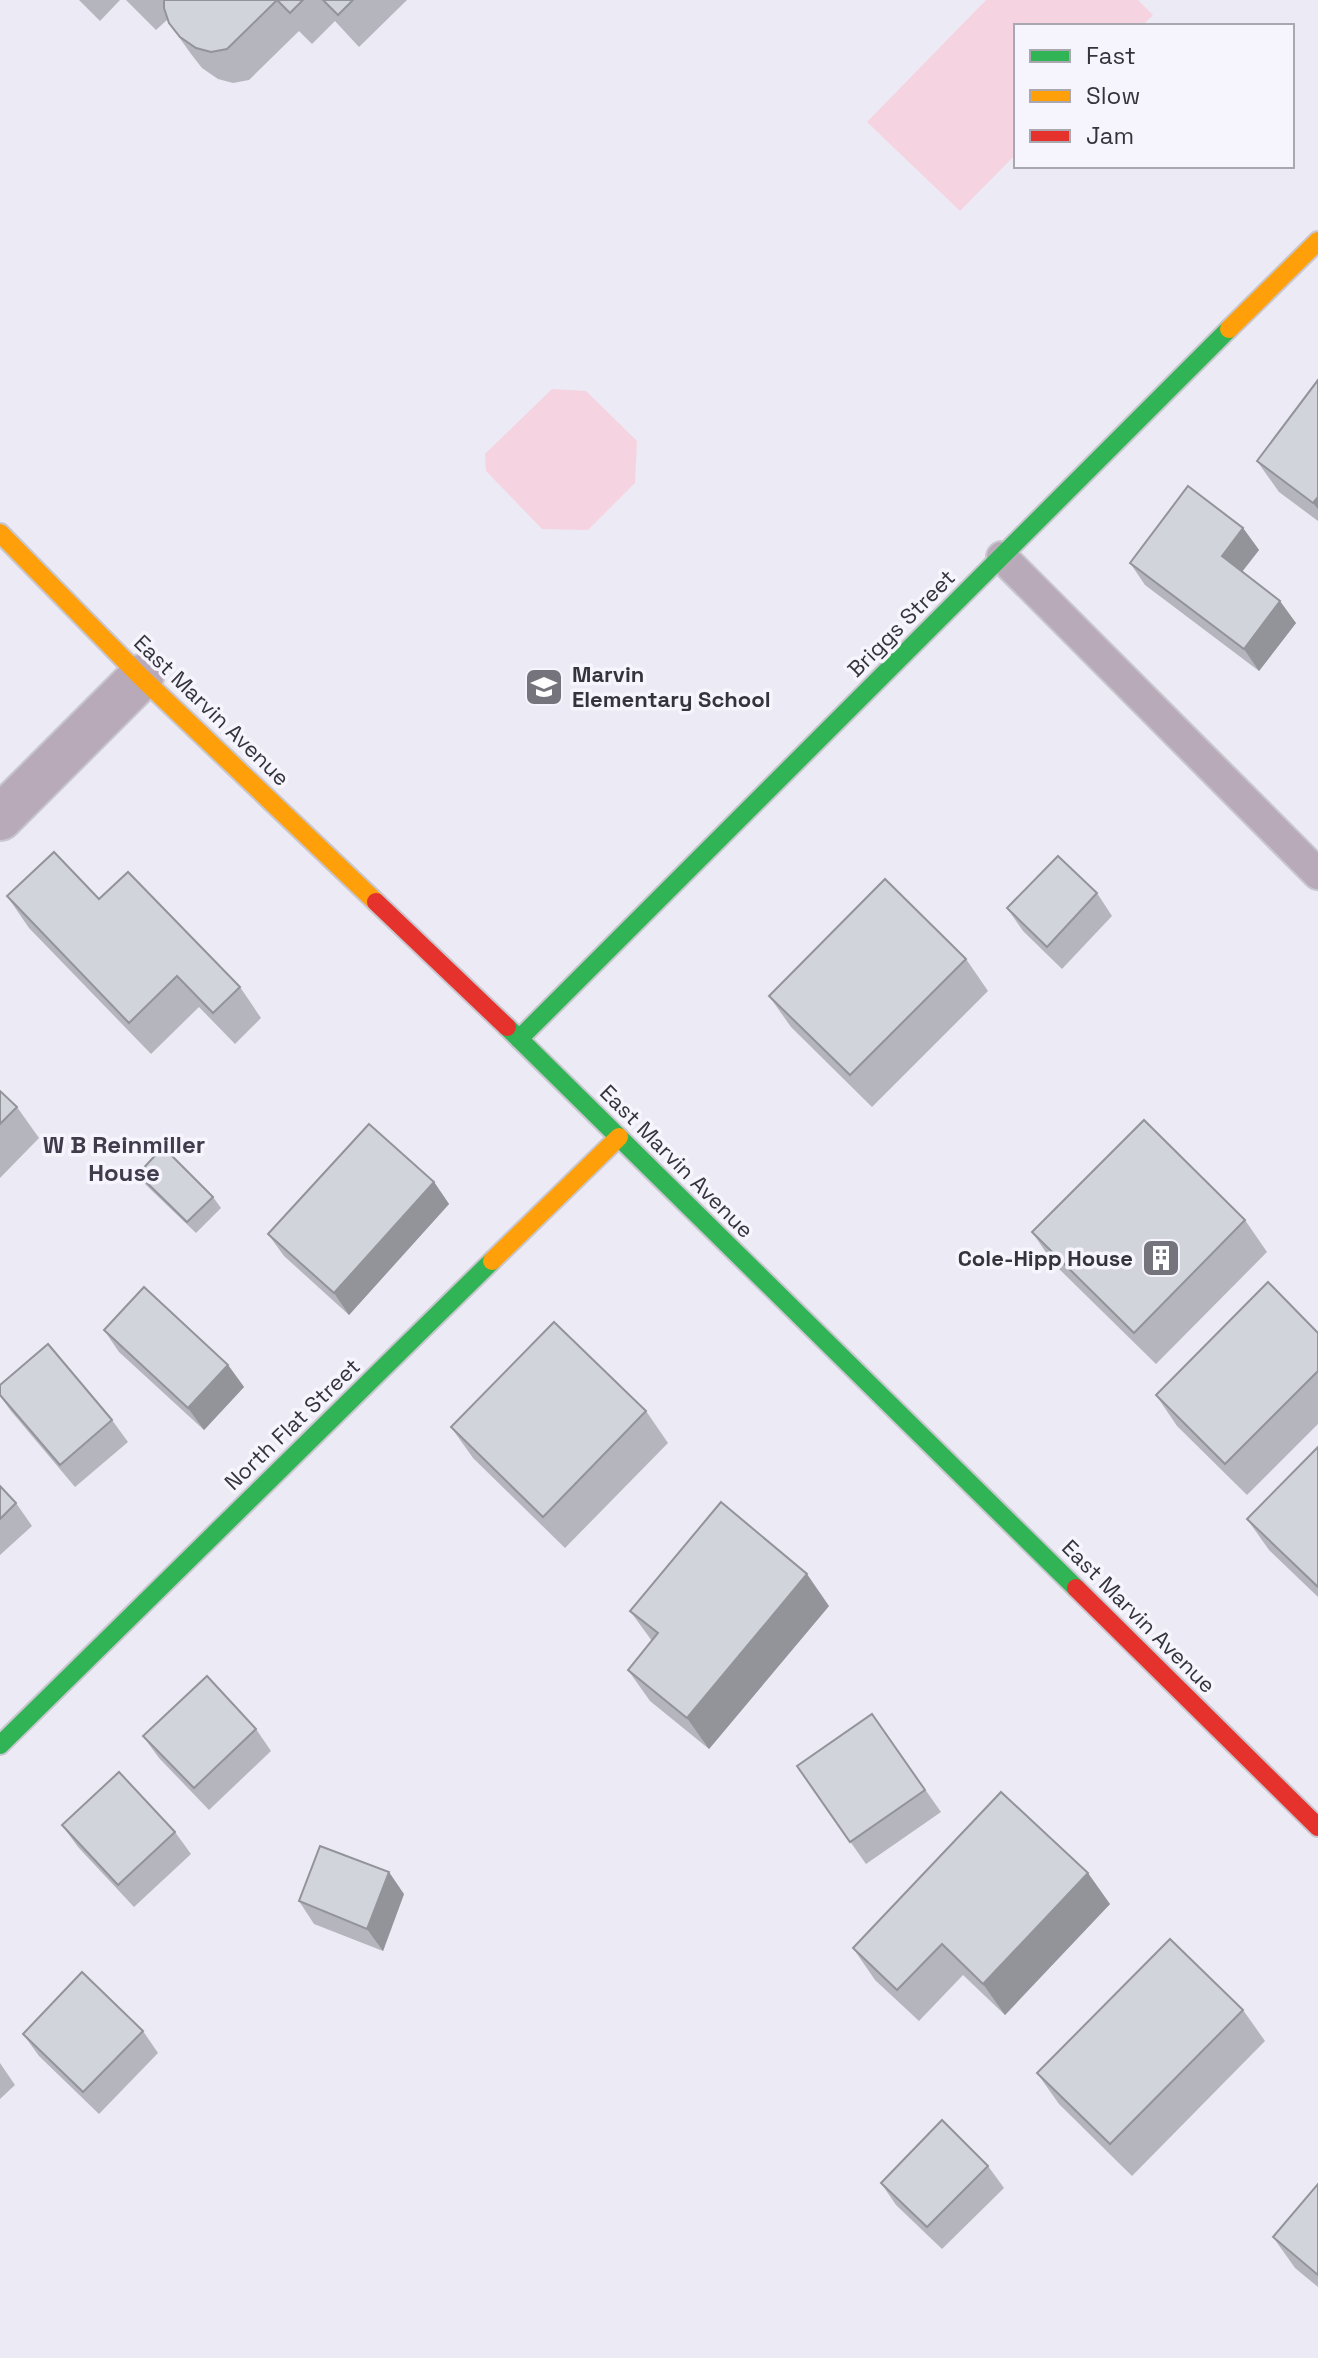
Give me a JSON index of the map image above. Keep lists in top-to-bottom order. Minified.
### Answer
{"streets":{"street":["Briggs Street","East Marvin Avenue","North Flat Street"]},"crossings":[["Briggs Street","East Marvin Avenue"],["East Marvin Avenue","North Flat Street"]],"districts":["W B Reinmiller House"],"places":{"school or university":["Marvin Elementary School"],"building":["Cole-Hipp House"]},"legend":["Fast","Slow","Jam"]}
